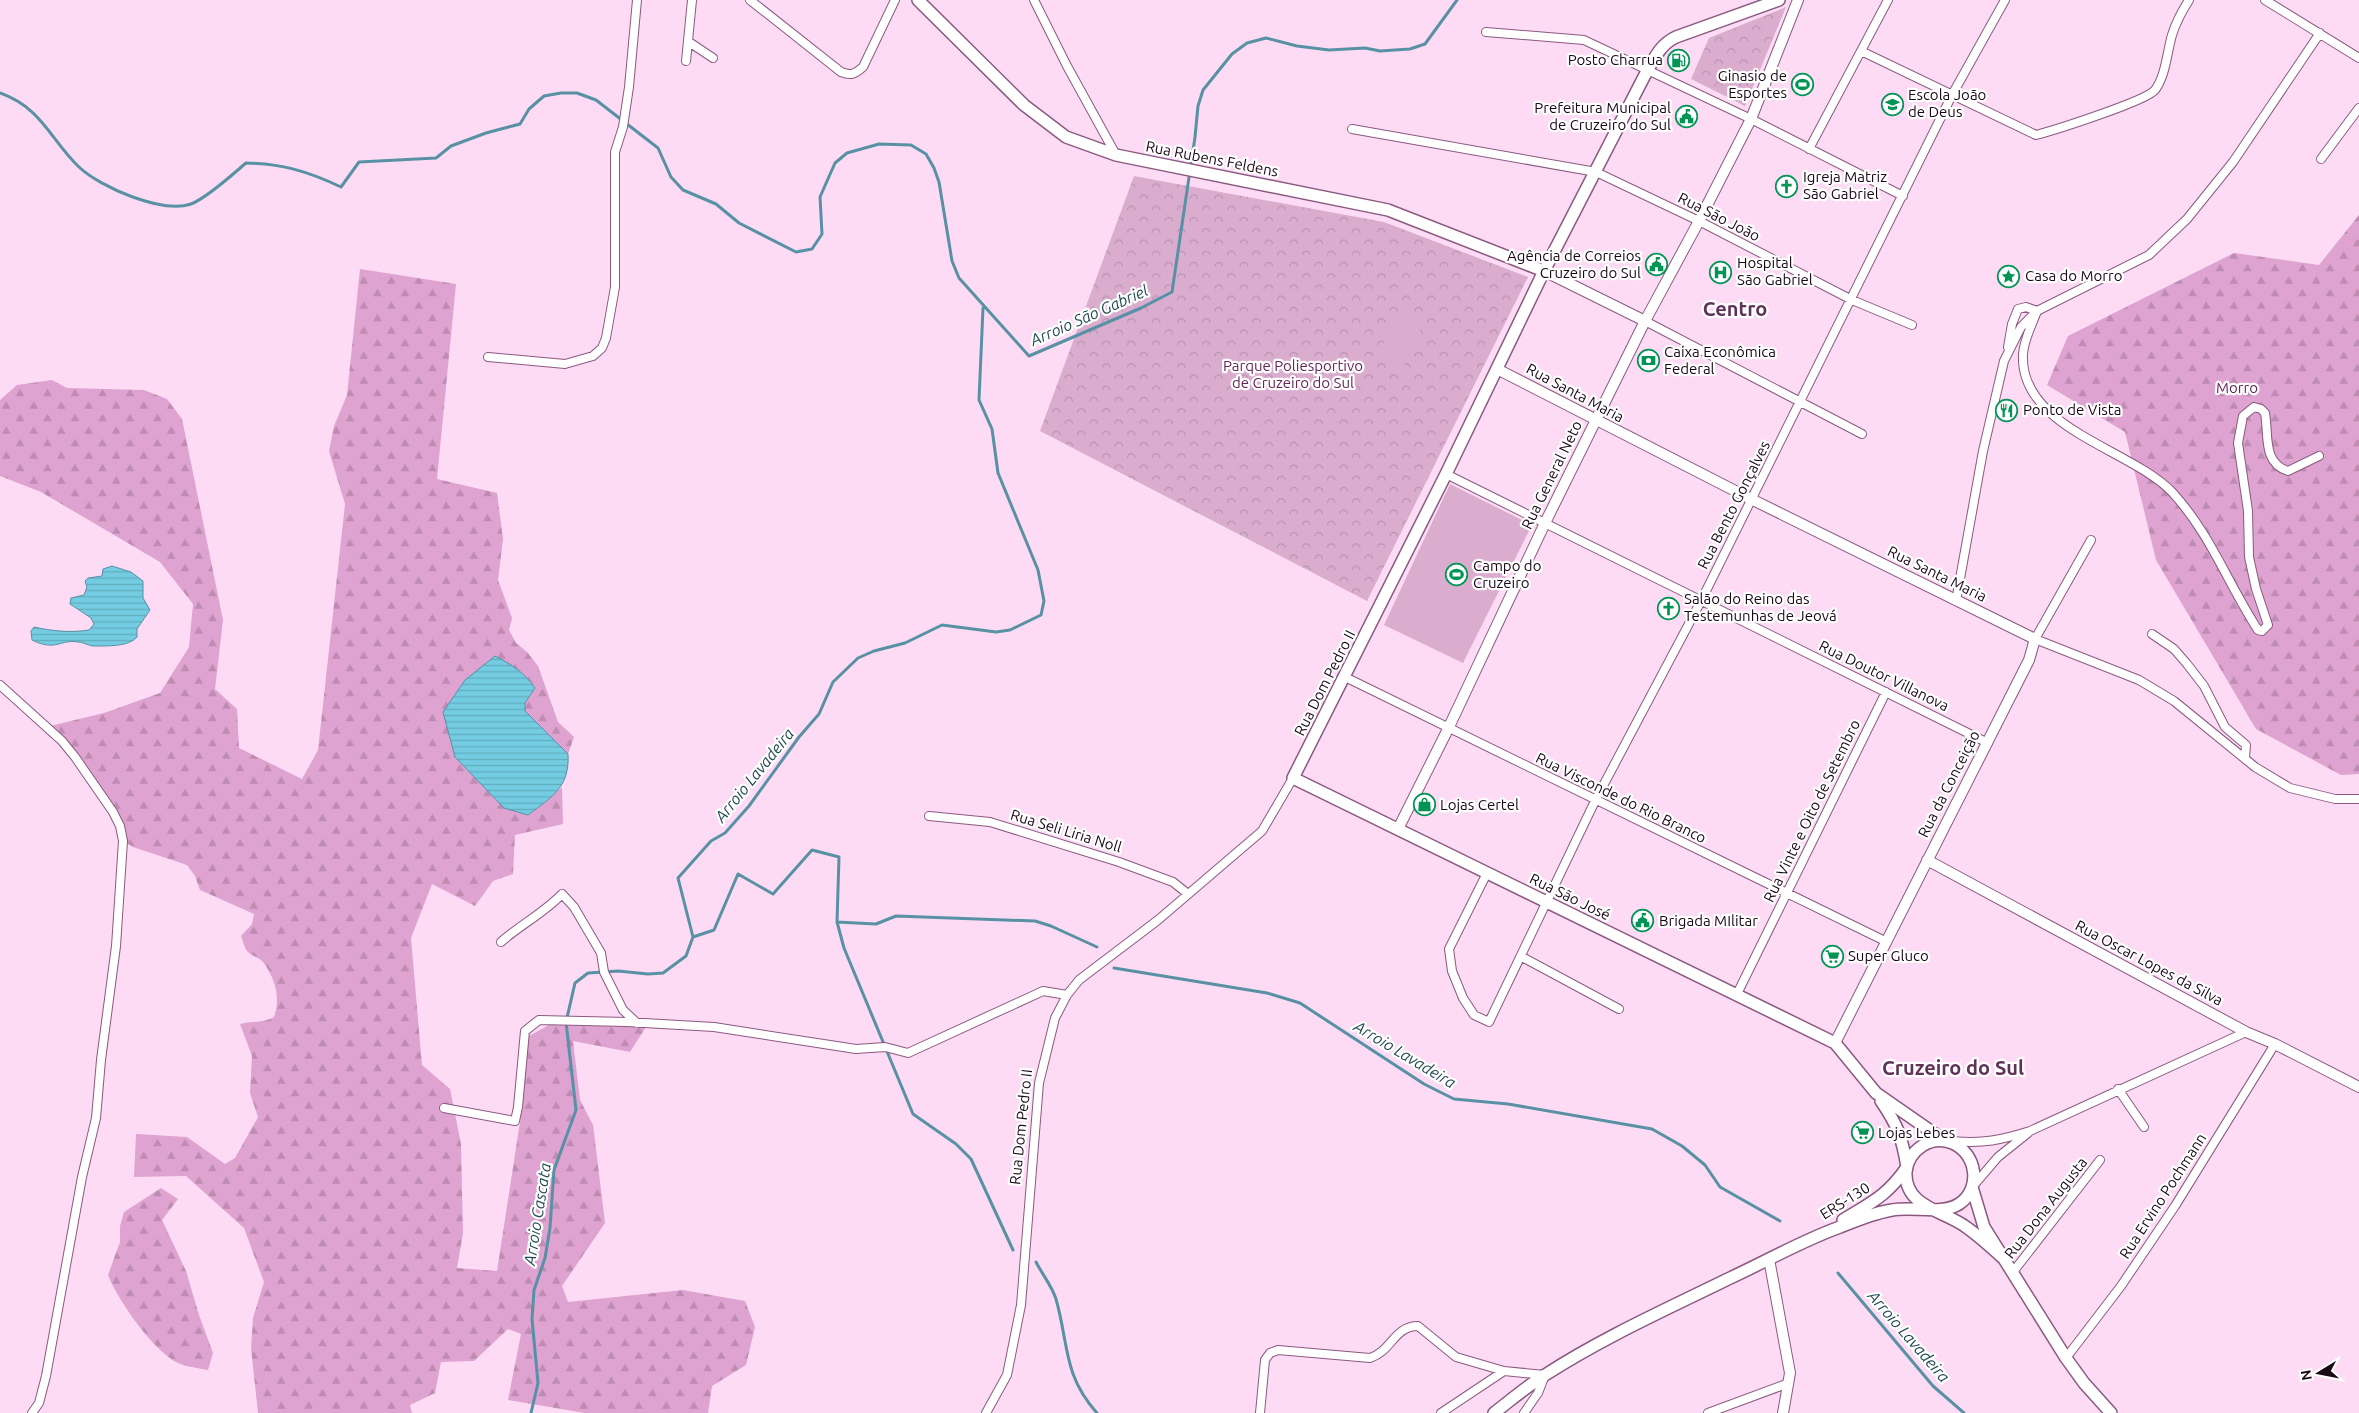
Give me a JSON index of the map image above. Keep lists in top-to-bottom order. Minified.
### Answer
{"streets":{"main road":["Rua Rubens Feldens","Rua Dom Pedro II","Rua São José","ERS-130"],"street":["Rua São João","Rua Santa Maria","Rua General Neto","Rua Bento Gonçalves","Rua Doutor Villanova","Rua da Conceição","Rua Visconde do Rio Branco","Rua Vinte e Oito de Setembro","Rua Seli Liria Noll","Rua Oscar Lopes da Silva","Rua Ervino Pochmann","Rua Dona Augusta"]},"crossings":[["Rua Rubens Feldens","Rua Dom Pedro II"],["Rua São João","Rua General Neto"],["Rua São João","Rua Bento Gonçalves"],["Rua São João","Rua Dom Pedro II"],["Rua Santa Maria","Rua General Neto"],["Rua Santa Maria","Rua Bento Gonçalves"],["Rua Santa Maria","Rua Dom Pedro II"],["Rua Santa Maria","Rua da Conceição"],["Rua General Neto","Rua Doutor Villanova"],["Rua General Neto","Rua Visconde do Rio Branco"],["Rua General Neto","Rua São José"],["Rua Bento Gonçalves","Rua Doutor Villanova"],["Rua Bento Gonçalves","Rua Visconde do Rio Branco"],["Rua Bento Gonçalves","Rua São José"],["Rua Doutor Villanova","Rua Dom Pedro II"],["Rua Doutor Villanova","Rua da Conceição"],["Rua Doutor Villanova","Rua Vinte e Oito de Setembro"],["Rua Dom Pedro II","Rua Visconde do Rio Branco"],["Rua Dom Pedro II","Rua Seli Liria Noll"],["Rua Dom Pedro II","Rua São José"],["Rua da Conceição","Rua Visconde do Rio Branco"],["Rua da Conceição","Rua São José"],["Rua da Conceição","Rua Oscar Lopes da Silva"],["Rua Visconde do Rio Branco","Rua Vinte e Oito de Setembro"],["Rua Vinte e Oito de Setembro","Rua São José"],["Rua São José","ERS-130"],["Rua Oscar Lopes da Silva","Rua Ervino Pochmann"]],"districts":["Centro","Cruzeiro do Sul"],"water":["Arroio São Gabriel","Arroio Lavadeira","Arroio Cascata"],"parks":["Parque Poliesportivo de Cruzeiro do Sul","Morro"],"places":{"fuel station":["Posto Charrua"],"sports":["Ginasio de Esportes","Campo do Cruzeiro"],"school or university":["Escola João de Deus"],"public building":["Prefeitura Municipal de Cruzeiro do Sul","Agência de Correios Cruzeiro do Sul","Brigada MIlitar"],"church":["Igreja Matriz São Gabriel","Salão do Reino das Testemunhas de Jeová"],"hospital":["Hospital São Gabriel"],"place":["Casa do Morro"],"bank":["Caixa Econômica Federal"],"restaurant":["Ponto de Vista"],"shop":["Lojas Certel"],"supermarket":["Super Gluco","Lojas Lebes"]},"north":"left"}
